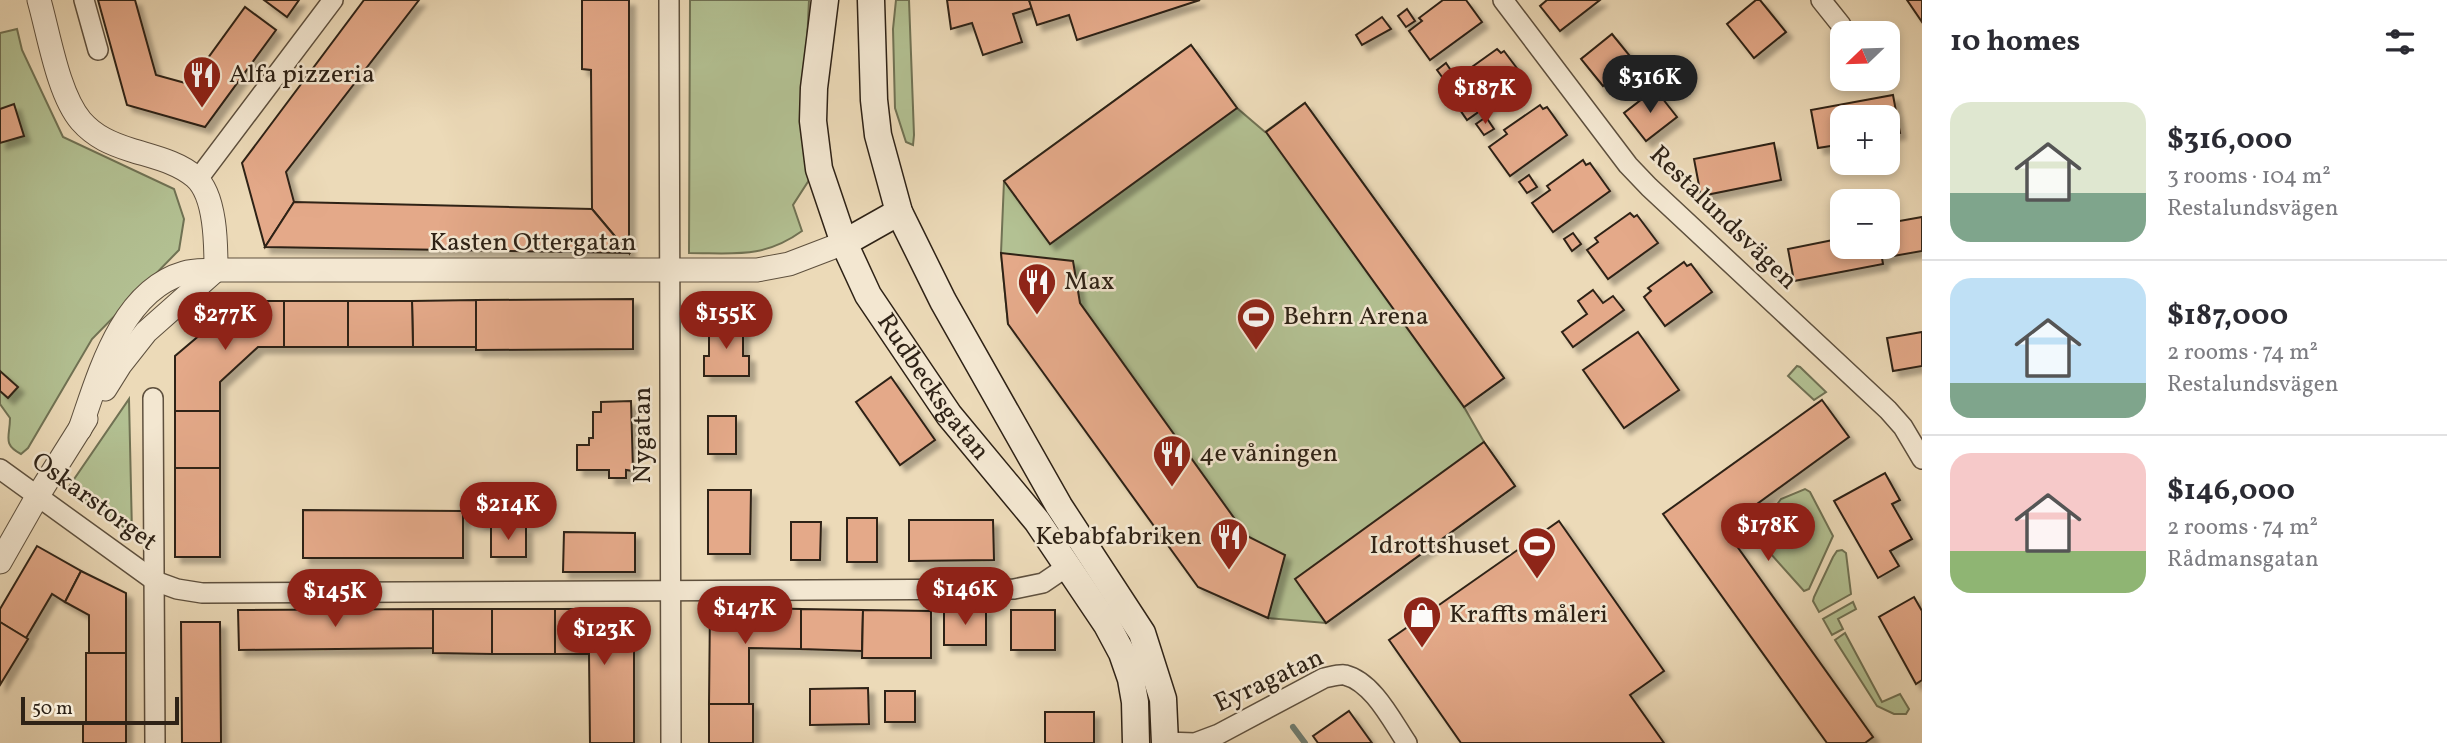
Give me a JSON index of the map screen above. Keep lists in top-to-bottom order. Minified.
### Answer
{"streets":{"main road":["Rudbecksgatan"],"street":["Restalundsvägen","Kasten Ottergatan","Nygatan","Oskarstorget","Eyragatan"]},"crossings":[["Kasten Ottergatan","Rudbecksgatan"],["Kasten Ottergatan","Nygatan"],["Rudbecksgatan","Oskarstorget"],["Rudbecksgatan","Eyragatan"],["Nygatan","Oskarstorget"]],"places":{"restaurant":["Alfa pizzeria","Max","4e våningen","Kebabfabriken"],"sports":["Behrn Arena","Idrottshuset"],"shop":["Kraffts måleri"]},"scale_bar":"50 m","north":"bottom left","page":{"heading":"10 homes","map_buttons":["+","−"],"price":["$316K","$187K","$155K","$277K","$214K","$178K","$146K","$145K","$147K","$123K"],"list":[{"name":"$316,000","note":"3 rooms · 104 m² · Restalundsvägen"},{"name":"$187,000","note":"2 rooms · 74 m² · Restalundsvägen"},{"name":"$146,000","note":"2 rooms · 74 m² · Rådmansgatan"}],"scale":"50 m"}}
